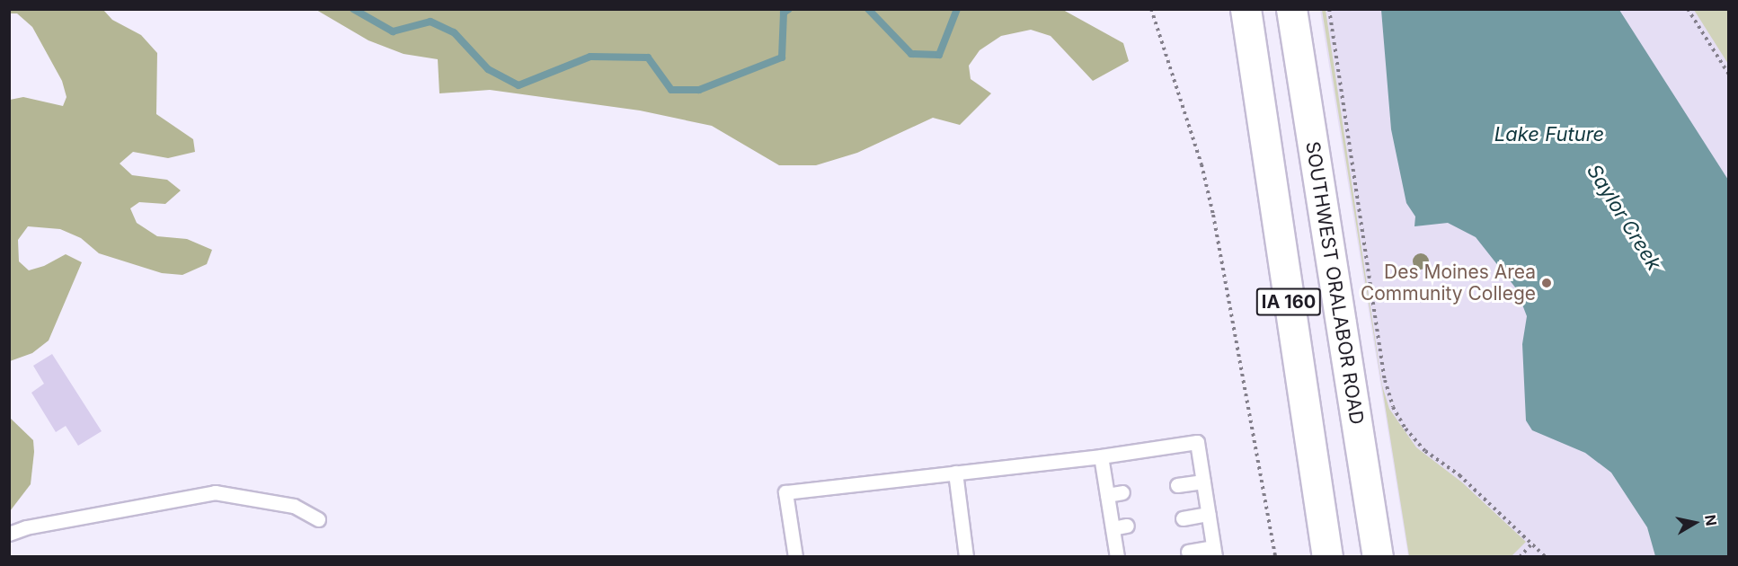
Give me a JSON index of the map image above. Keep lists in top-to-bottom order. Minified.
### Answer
{"streets":{"main road":["SOUTHWEST ORALABOR ROAD","IA 160"]},"water":["Lake Future","Saylor Creek"],"places":["Des Moines Area Community College"],"north":"right"}
